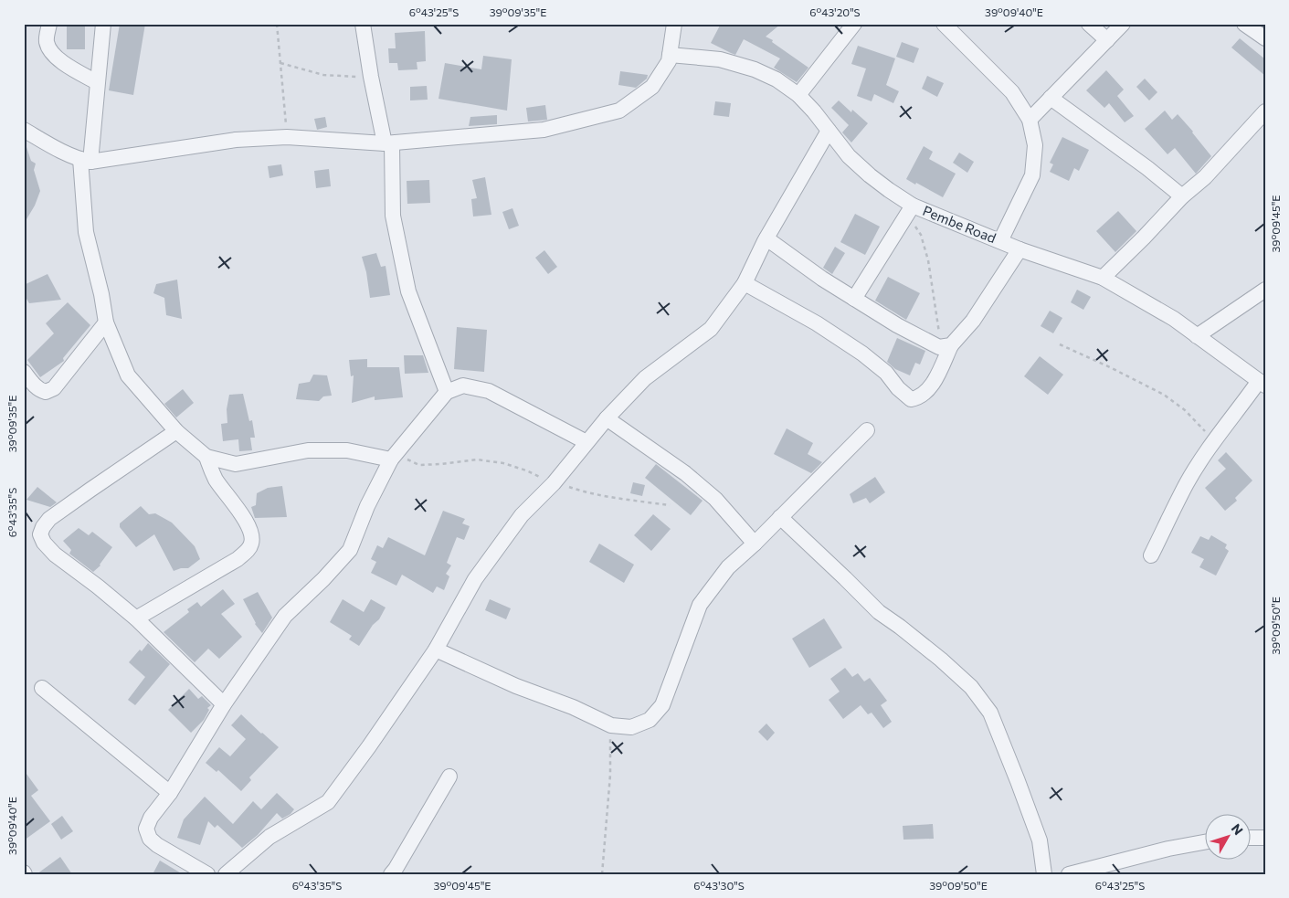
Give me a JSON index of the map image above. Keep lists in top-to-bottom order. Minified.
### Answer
{"streets":{"street":["Pembe Road"]},"north":"top right","coordinates":["6°43'25\"S","39°09'35\"E","6°43'20\"S","39°09'40\"E","39°09'45\"E","6°43'35\"S","39°09'50\"E","6°43'30\"S"]}
